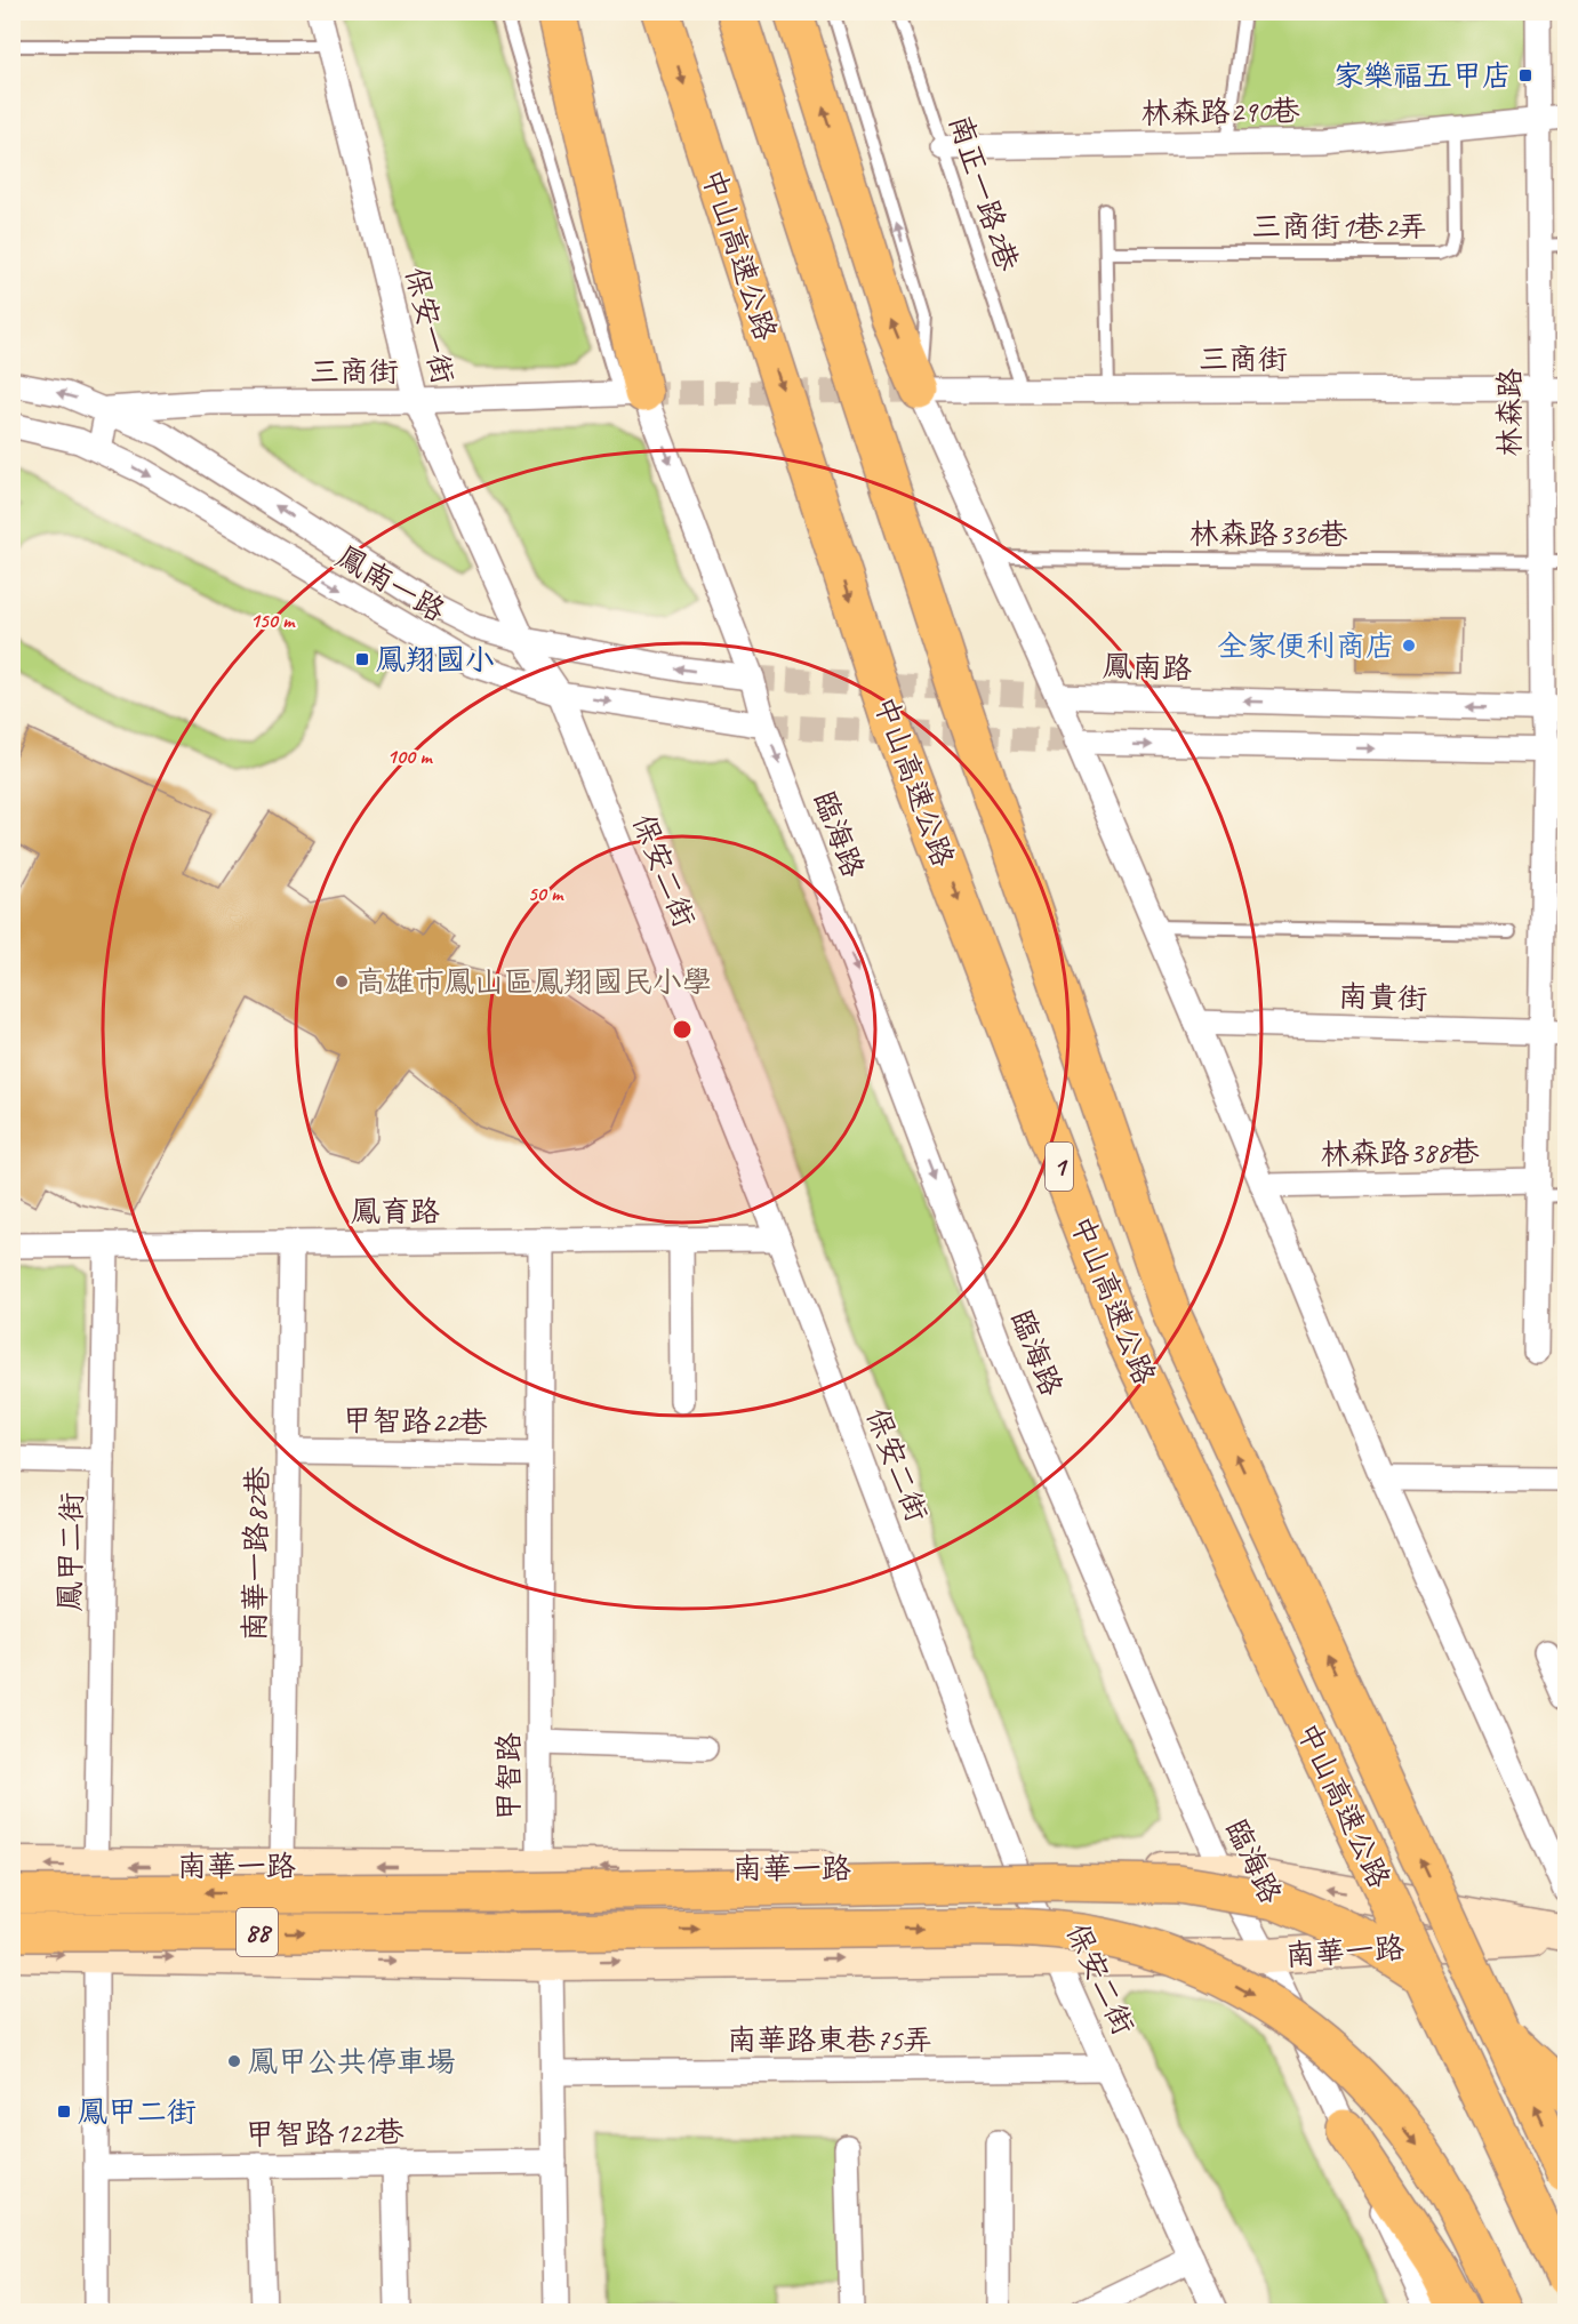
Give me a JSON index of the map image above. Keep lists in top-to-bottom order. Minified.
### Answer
{"streets":{"highway":["中山高速公路","1","88"],"main road":["南華一路"],"street":["林森路290巷","保安一街","三商街","林森路","鳳南一路","鳳南路","臨海路","保安二街","南貴街","林森路388巷","鳳育路","甲智路22巷","鳳甲二街","南華一路82巷","甲智路","南華路東巷75弄","甲智路122巷"],"lane":["南正一路2巷","三商街1巷2弄","林森路336巷"]},"crossings":[["林森路290巷","南正一路2巷"],["林森路290巷","三商街1巷2弄"],["林森路290巷","林森路"],["南正一路2巷","三商街"],["保安一街","三商街"],["保安一街","鳳南一路"],["保安一街","保安二街"],["三商街","林森路"],["三商街","鳳南一路"],["三商街","臨海路"],["林森路","林森路336巷"],["林森路","鳳南路"],["鳳南一路","臨海路"],["鳳南一路","保安二街"],["臨海路","南華一路"],["保安二街","鳳育路"],["保安二街","南華一路"],["保安二街","南華路東巷75弄"],["鳳育路","鳳甲二街"],["鳳育路","南華一路82巷"],["鳳育路","甲智路"],["甲智路22巷","南華一路82巷"],["甲智路22巷","甲智路"],["鳳甲二街","南華一路"],["鳳甲二街","甲智路122巷"],["南華一路82巷","南華一路"],["甲智路","南華一路"],["甲智路","南華路東巷75弄"],["甲智路","甲智路122巷"]],"one_way":["臨海路"],"places":{"transit":["家樂福五甲店","鳳翔國小","鳳甲二街"],"other":["全家便利商店","高雄市鳳山區鳳翔國民小學","鳳甲公共停車場"]},"rings":["150 m","100 m","50 m"]}
